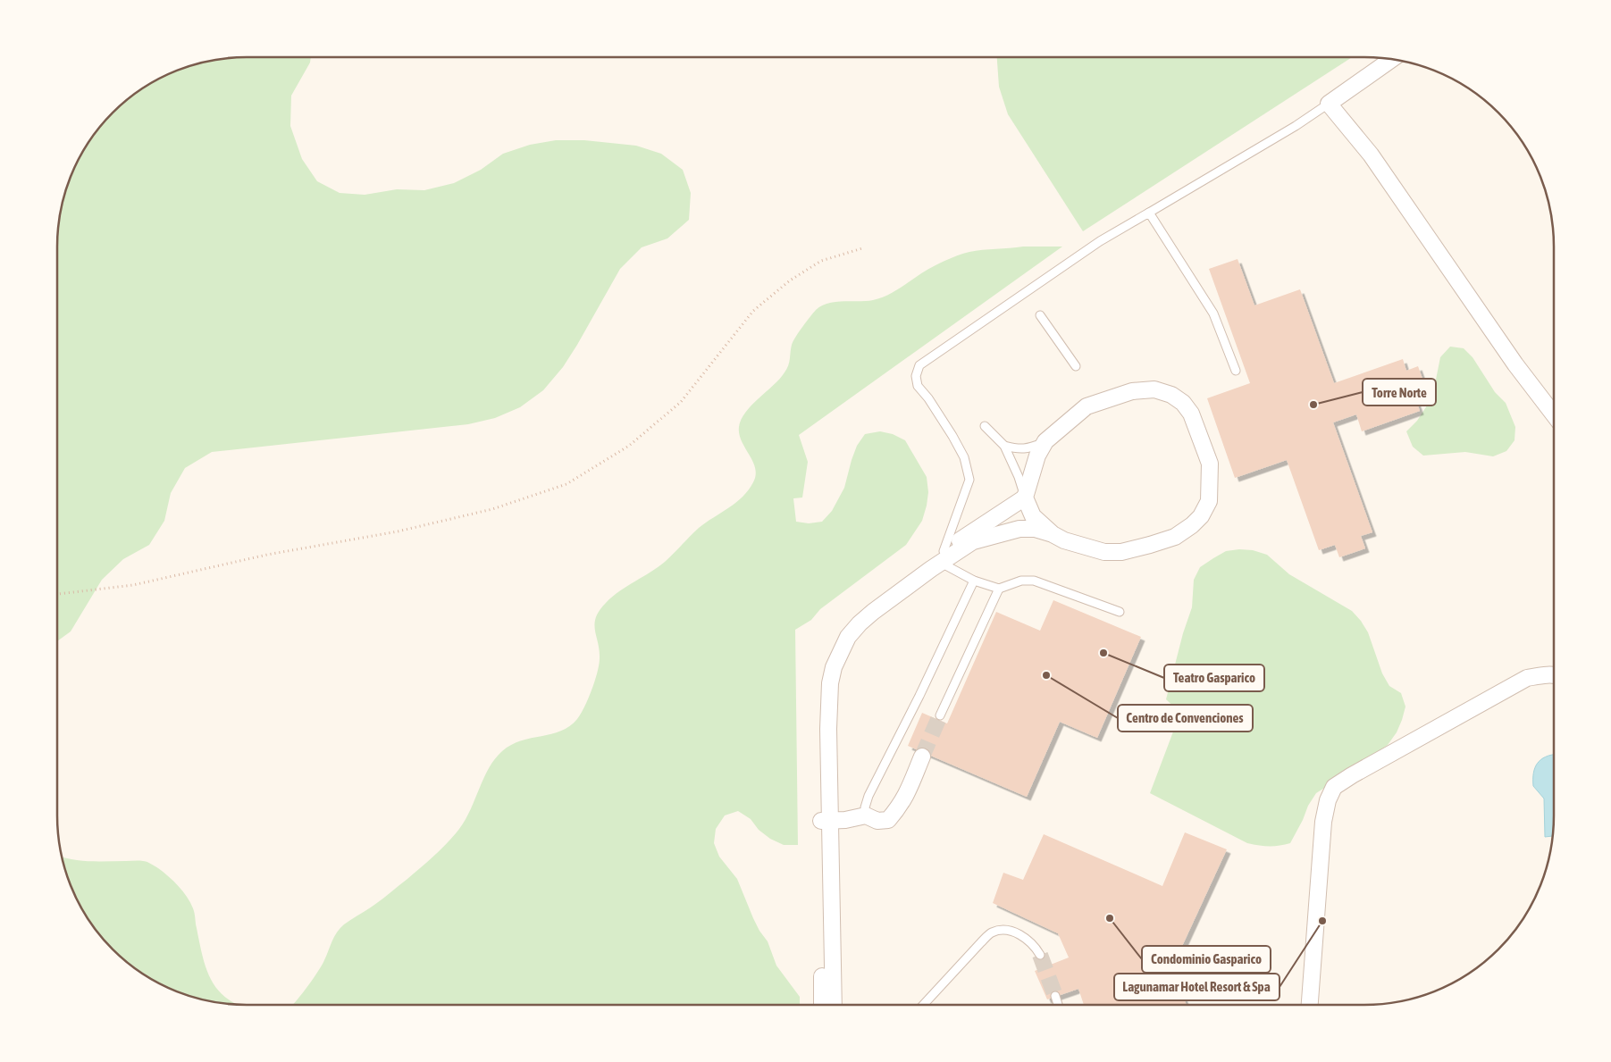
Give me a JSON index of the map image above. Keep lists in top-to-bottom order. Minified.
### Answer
{"places":["Torre Norte","Teatro Gasparico","Centro de Convenciones","Condominio Gasparico","Lagunamar Hotel Resort & Spa"]}
